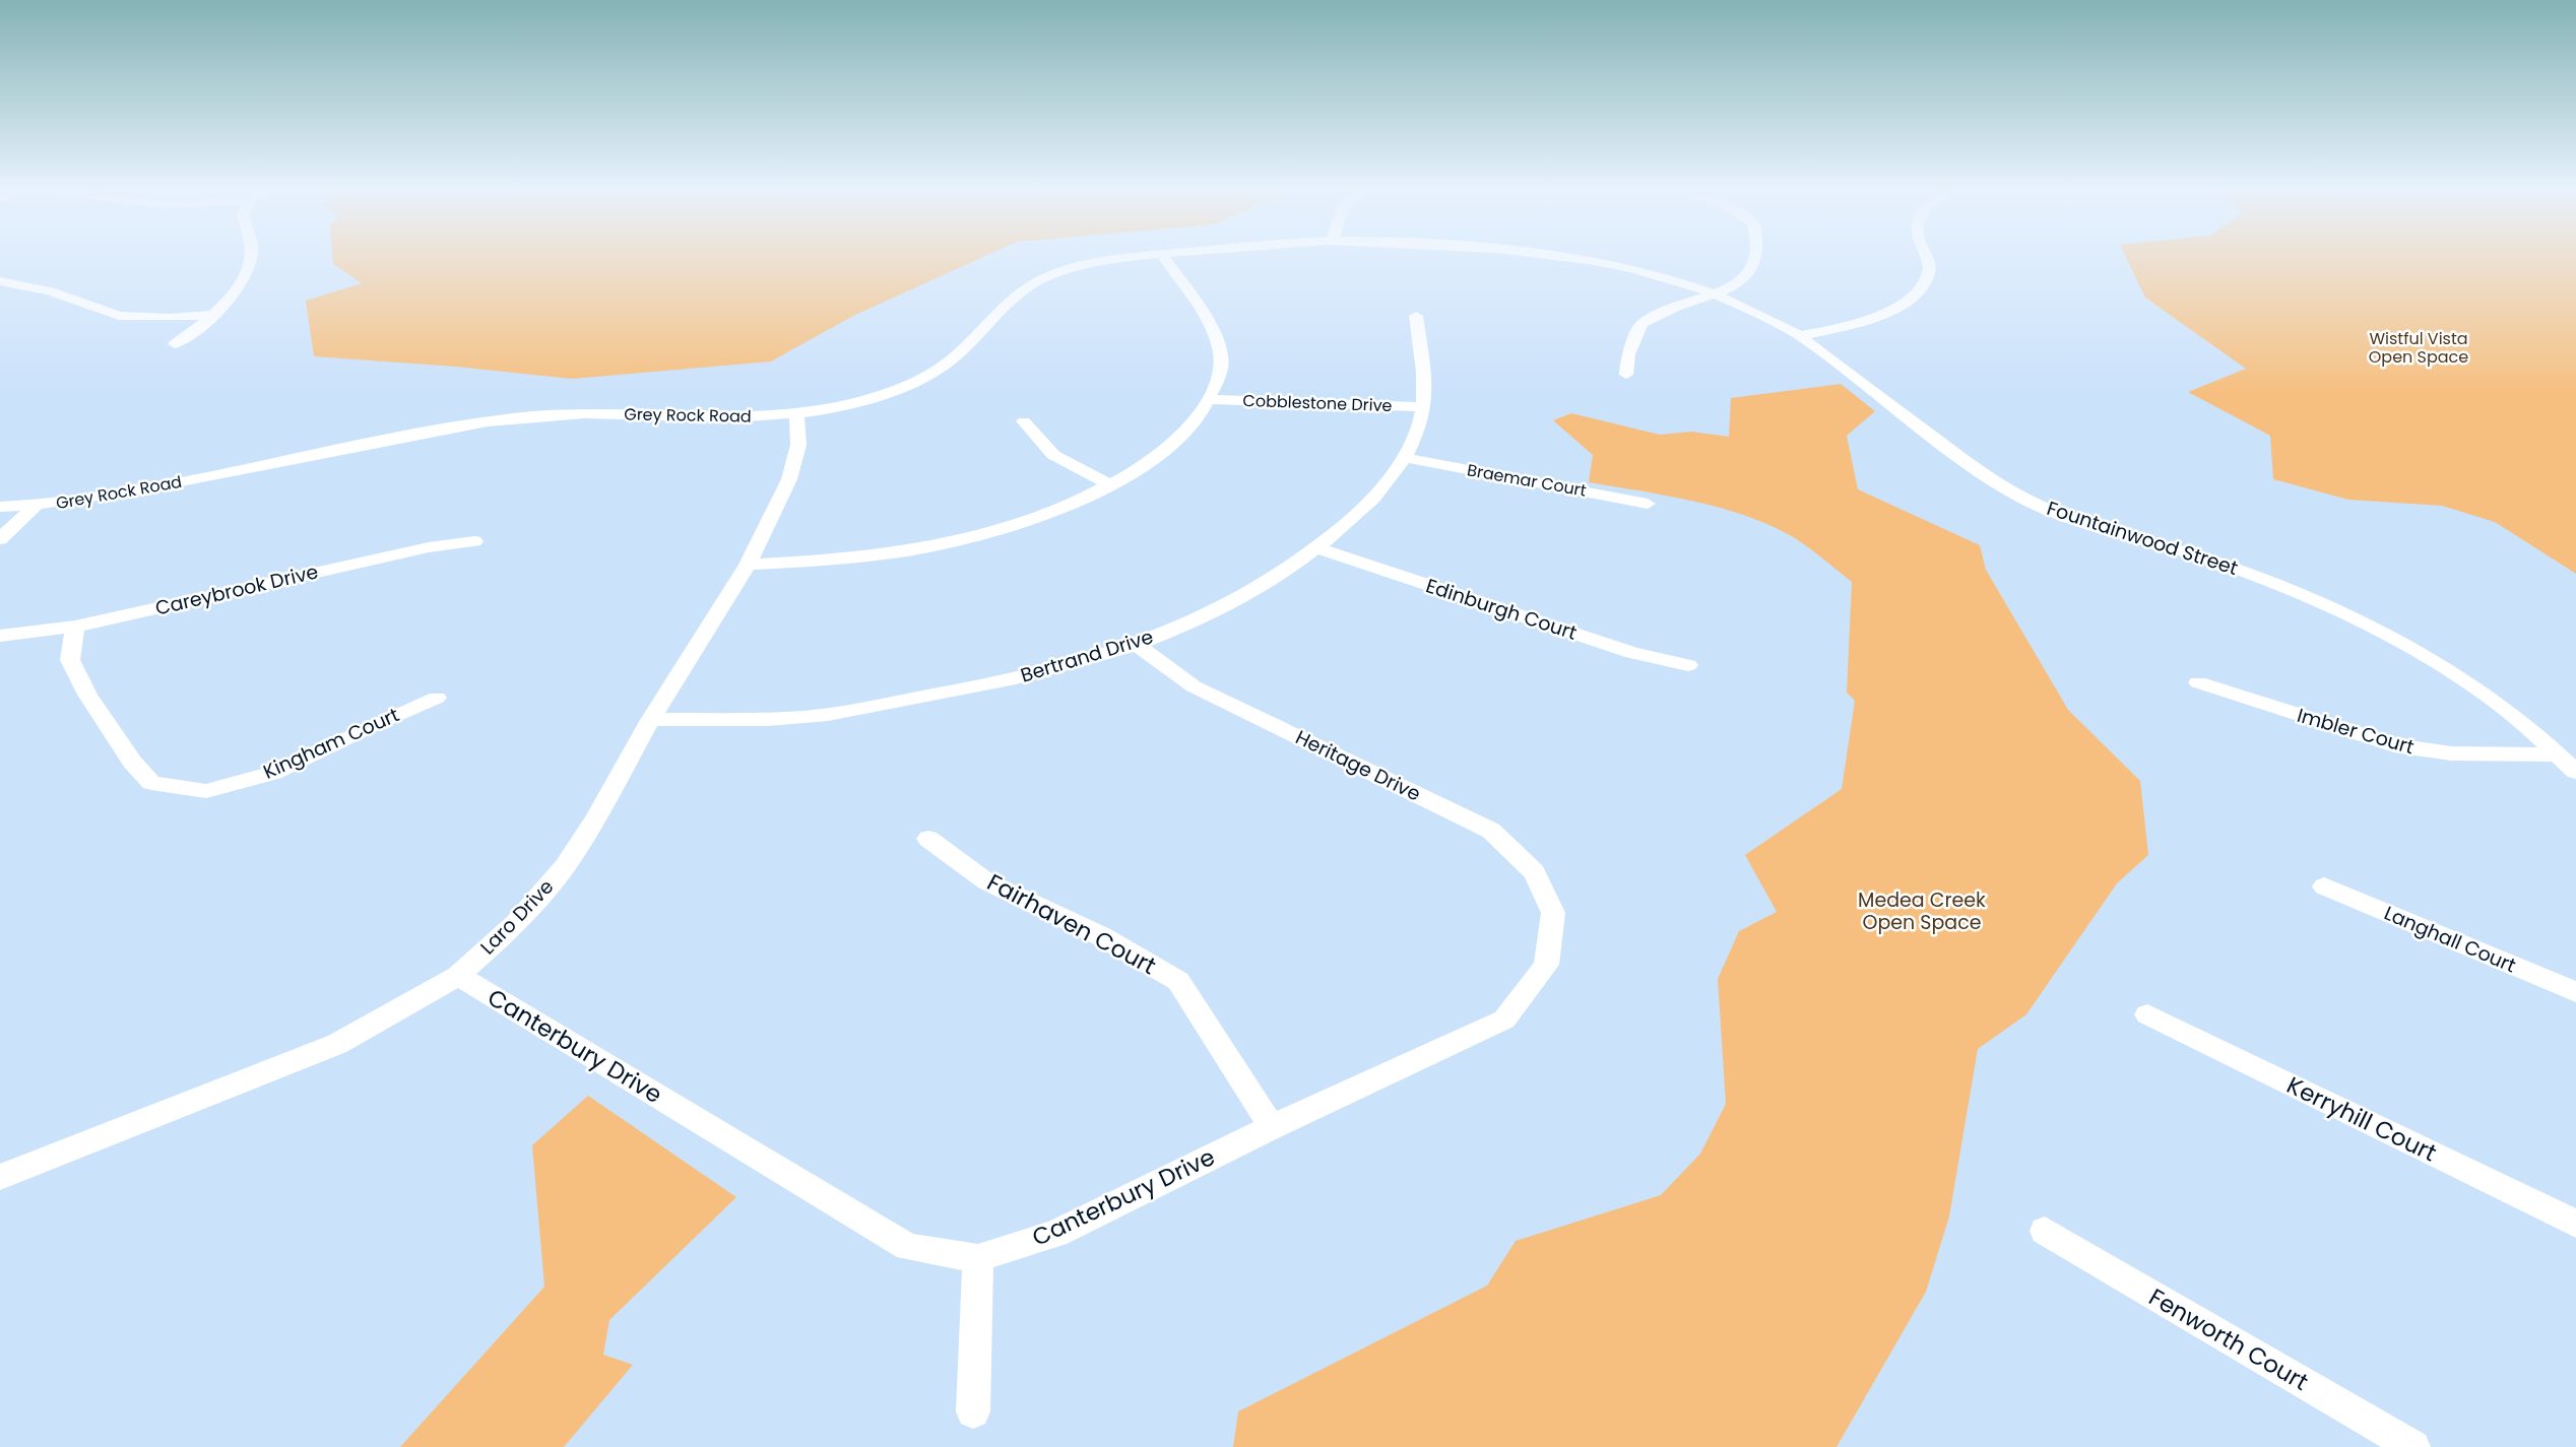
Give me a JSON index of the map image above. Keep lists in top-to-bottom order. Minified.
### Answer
{"streets":{"street":["Cobblestone Drive","Grey Rock Road","Braemar Court","Fountainwood Street","Careybrook Drive","Edinburgh Court","Bertrand Drive","Imbler Court","Kingham Court","Heritage Drive","Laro Drive","Fairhaven Court","Langhall Court","Canterbury Drive","Kerryhill Court","Fenworth Court"]},"crossings":[["Cobblestone Drive","Bertrand Drive"],["Grey Rock Road","Fountainwood Street"],["Grey Rock Road","Laro Drive"],["Braemar Court","Bertrand Drive"],["Fountainwood Street","Imbler Court"],["Careybrook Drive","Kingham Court"],["Edinburgh Court","Bertrand Drive"],["Bertrand Drive","Heritage Drive"],["Bertrand Drive","Laro Drive"],["Heritage Drive","Canterbury Drive"],["Laro Drive","Canterbury Drive"],["Fairhaven Court","Canterbury Drive"]],"parks":["Wistful Vista Open Space","Medea Creek Open Space"]}
